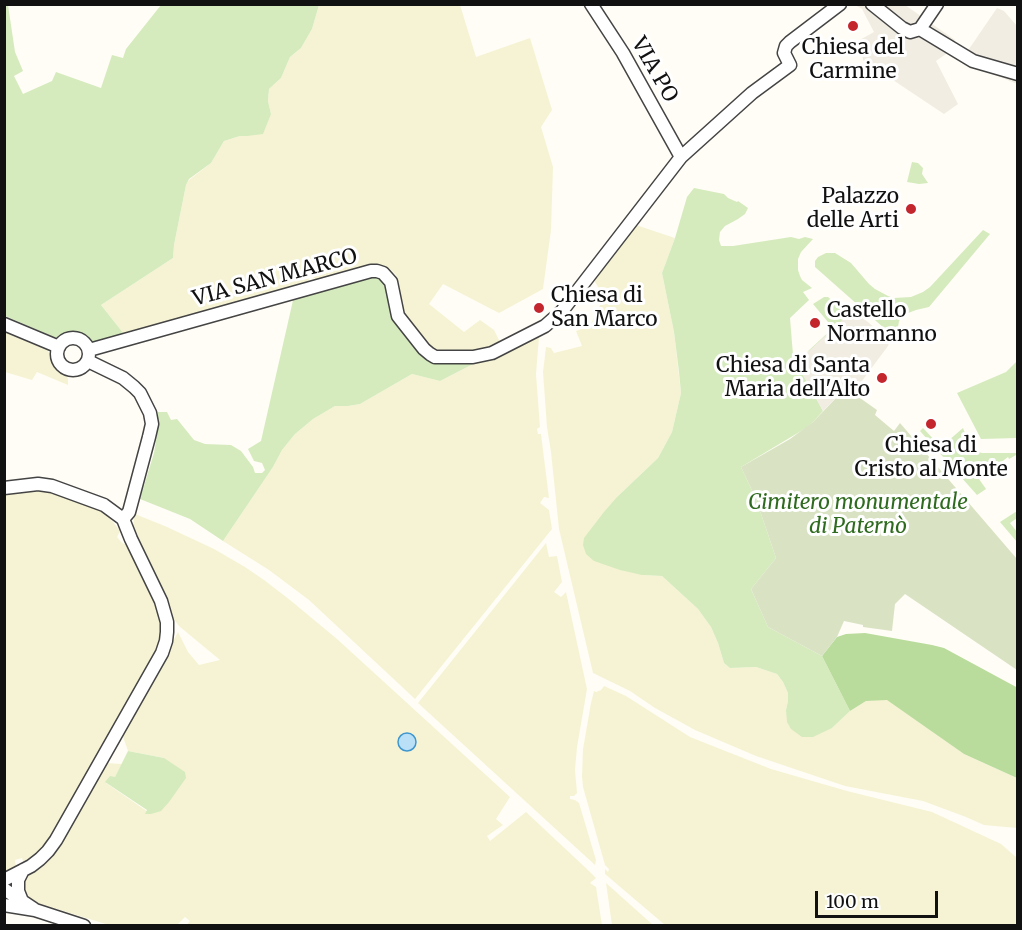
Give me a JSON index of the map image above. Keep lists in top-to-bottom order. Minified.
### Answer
{"streets":{"street":["VIA PO","VIA SAN MARCO"]},"crossings":[["VIA PO","VIA SAN MARCO"]],"parks":["Cimitero monumentale di Paternò"],"places":["Chiesa del Carmine","Palazzo delle Arti","Chiesa di San Marco","Castello Normanno","Chiesa di Santa Maria dell'Alto","Chiesa di Cristo al Monte"],"scale_bar":"100 m"}
